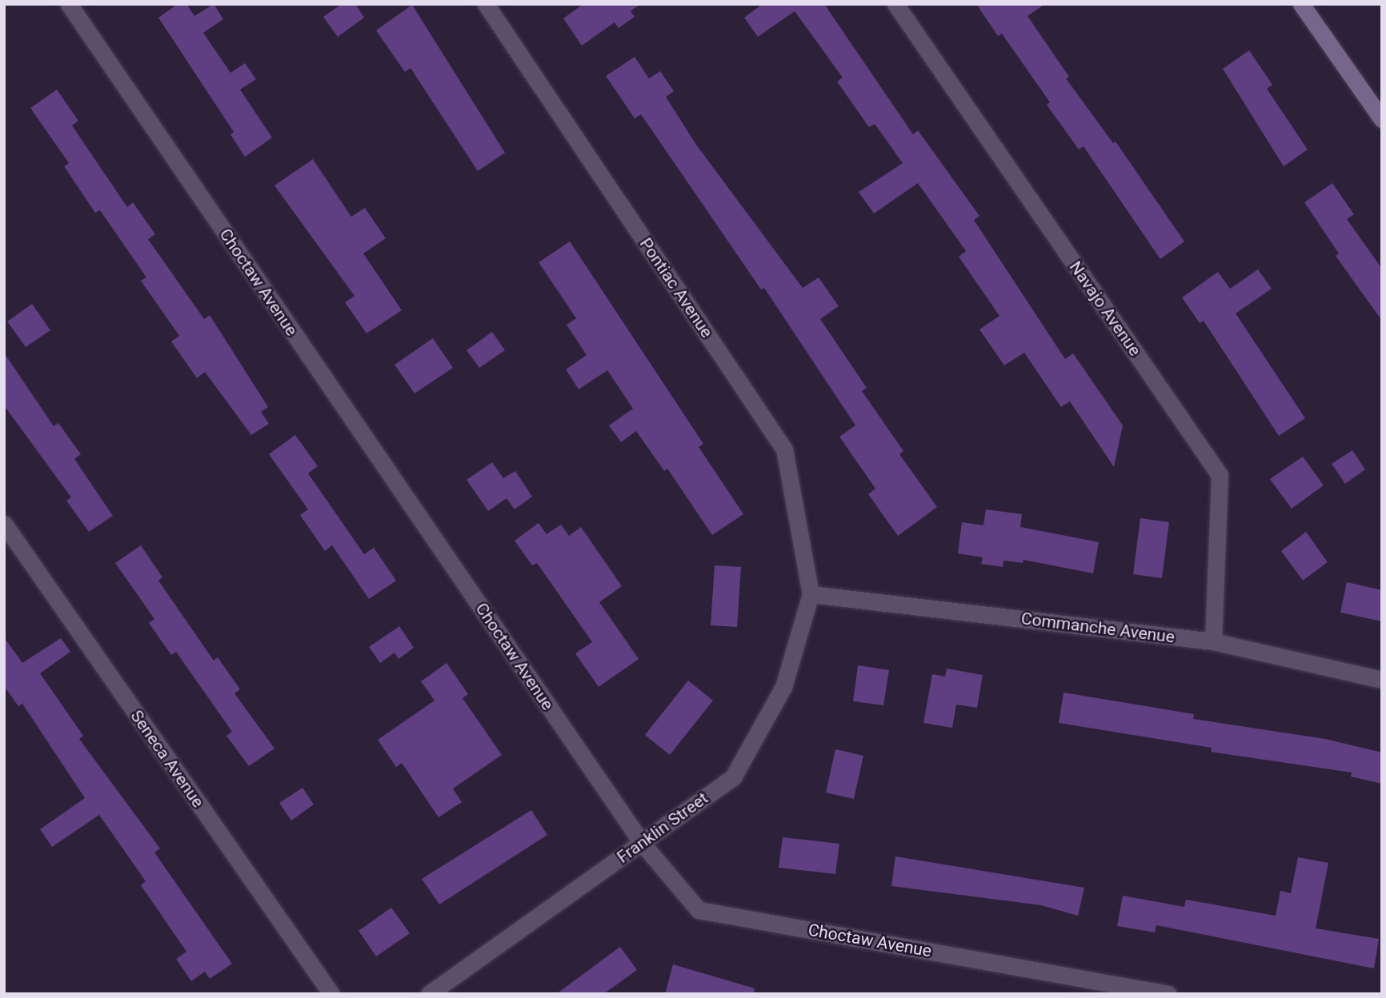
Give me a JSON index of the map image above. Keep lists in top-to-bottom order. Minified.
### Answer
{"streets":{"street":["Choctaw Avenue","Pontiac Avenue","Navajo Avenue","Commanche Avenue","Seneca Avenue","Franklin Street"]},"crossings":[["Choctaw Avenue","Franklin Street"],["Pontiac Avenue","Commanche Avenue"],["Pontiac Avenue","Franklin Street"],["Navajo Avenue","Commanche Avenue"],["Commanche Avenue","Franklin Street"]]}
